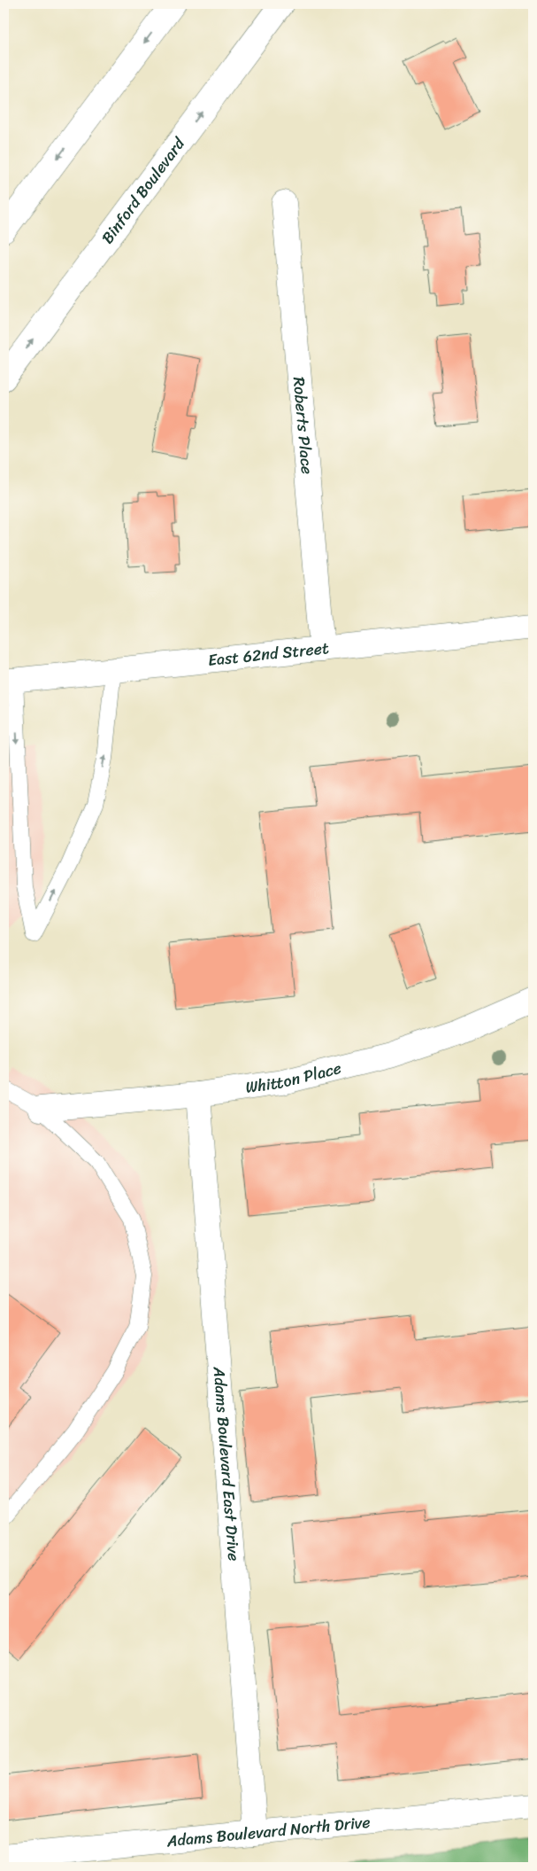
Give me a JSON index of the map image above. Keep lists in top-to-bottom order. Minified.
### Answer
{"streets":{"street":["Binford Boulevard","Roberts Place","East 62nd Street","Whitton Place","Adams Boulevard East Drive","Adams Boulevard North Drive"]},"crossings":[["Roberts Place","East 62nd Street"],["Whitton Place","Adams Boulevard East Drive"],["Adams Boulevard East Drive","Adams Boulevard North Drive"]]}
